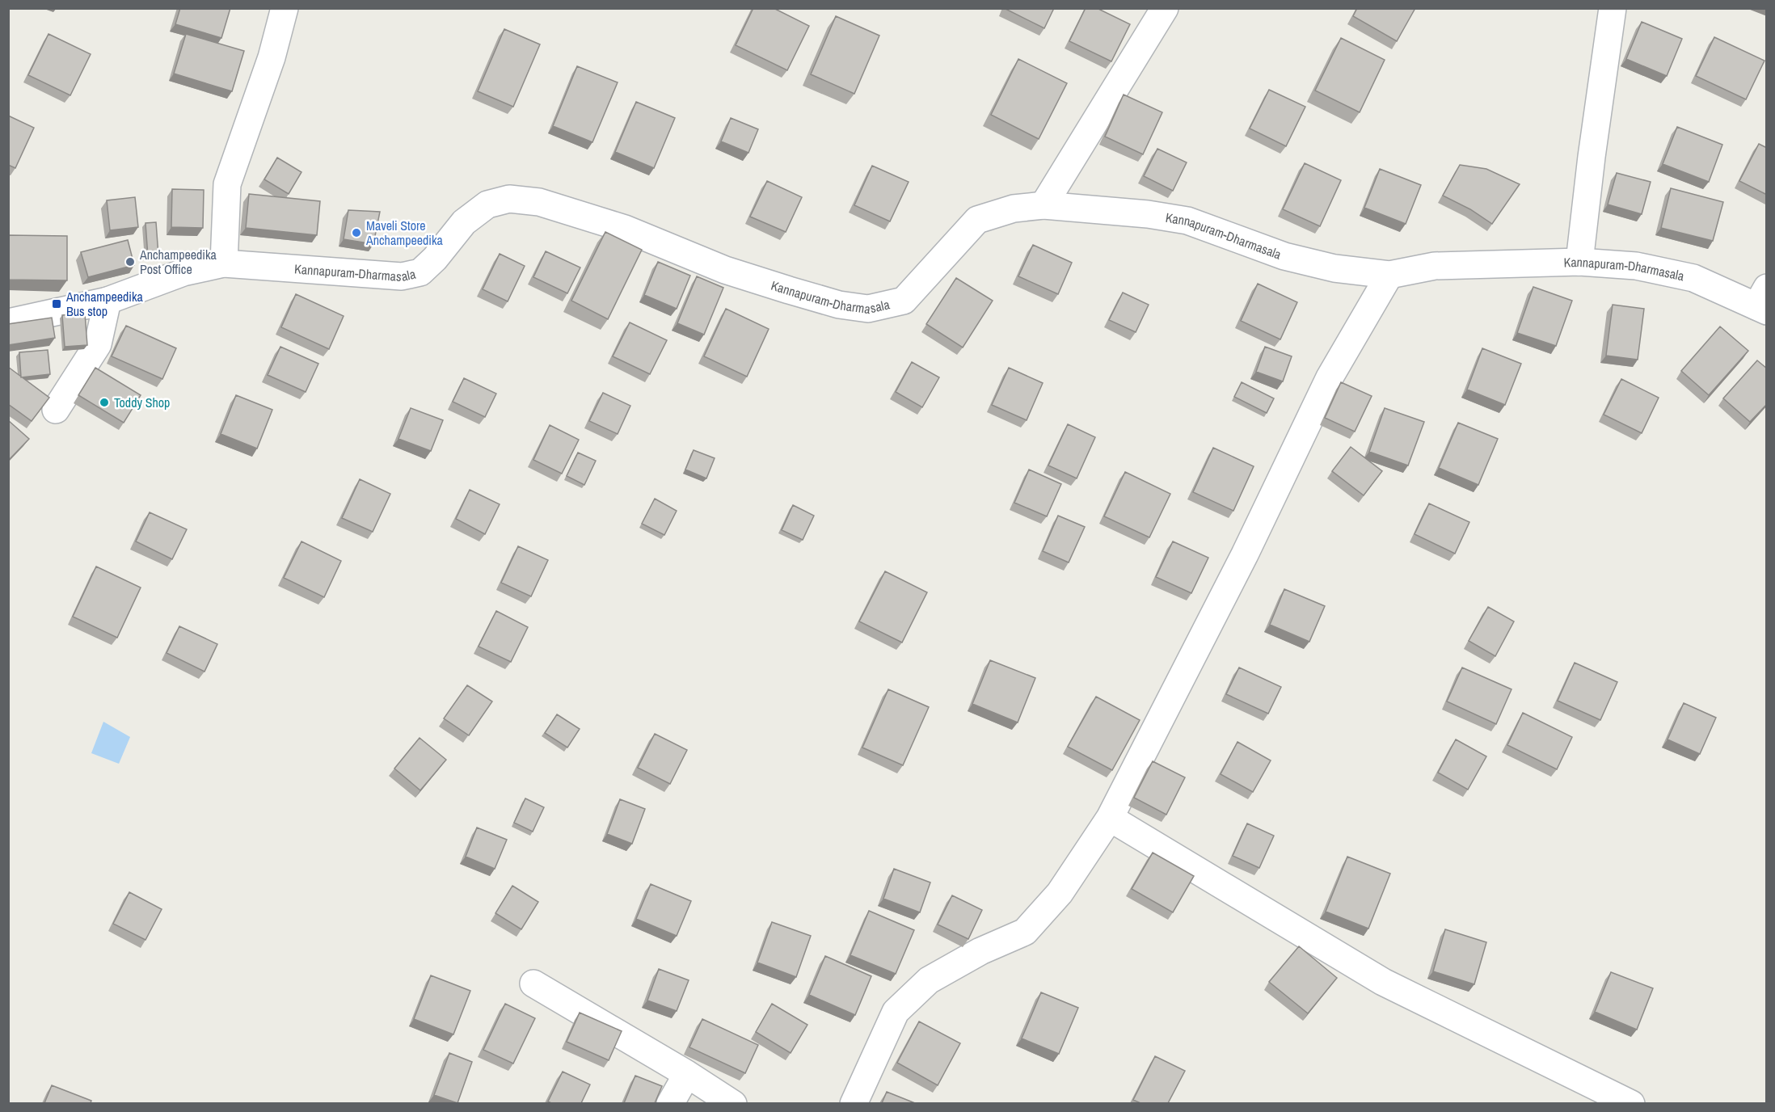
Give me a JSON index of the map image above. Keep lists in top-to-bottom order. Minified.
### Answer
{"streets":{"street":["Kannapuram-Dharmasala"]},"places":{"other":["Maveli Store Anchampeedika","Anchampeedika Post Office","Toddy Shop"],"transit":["Anchampeedika Bus stop"]}}
